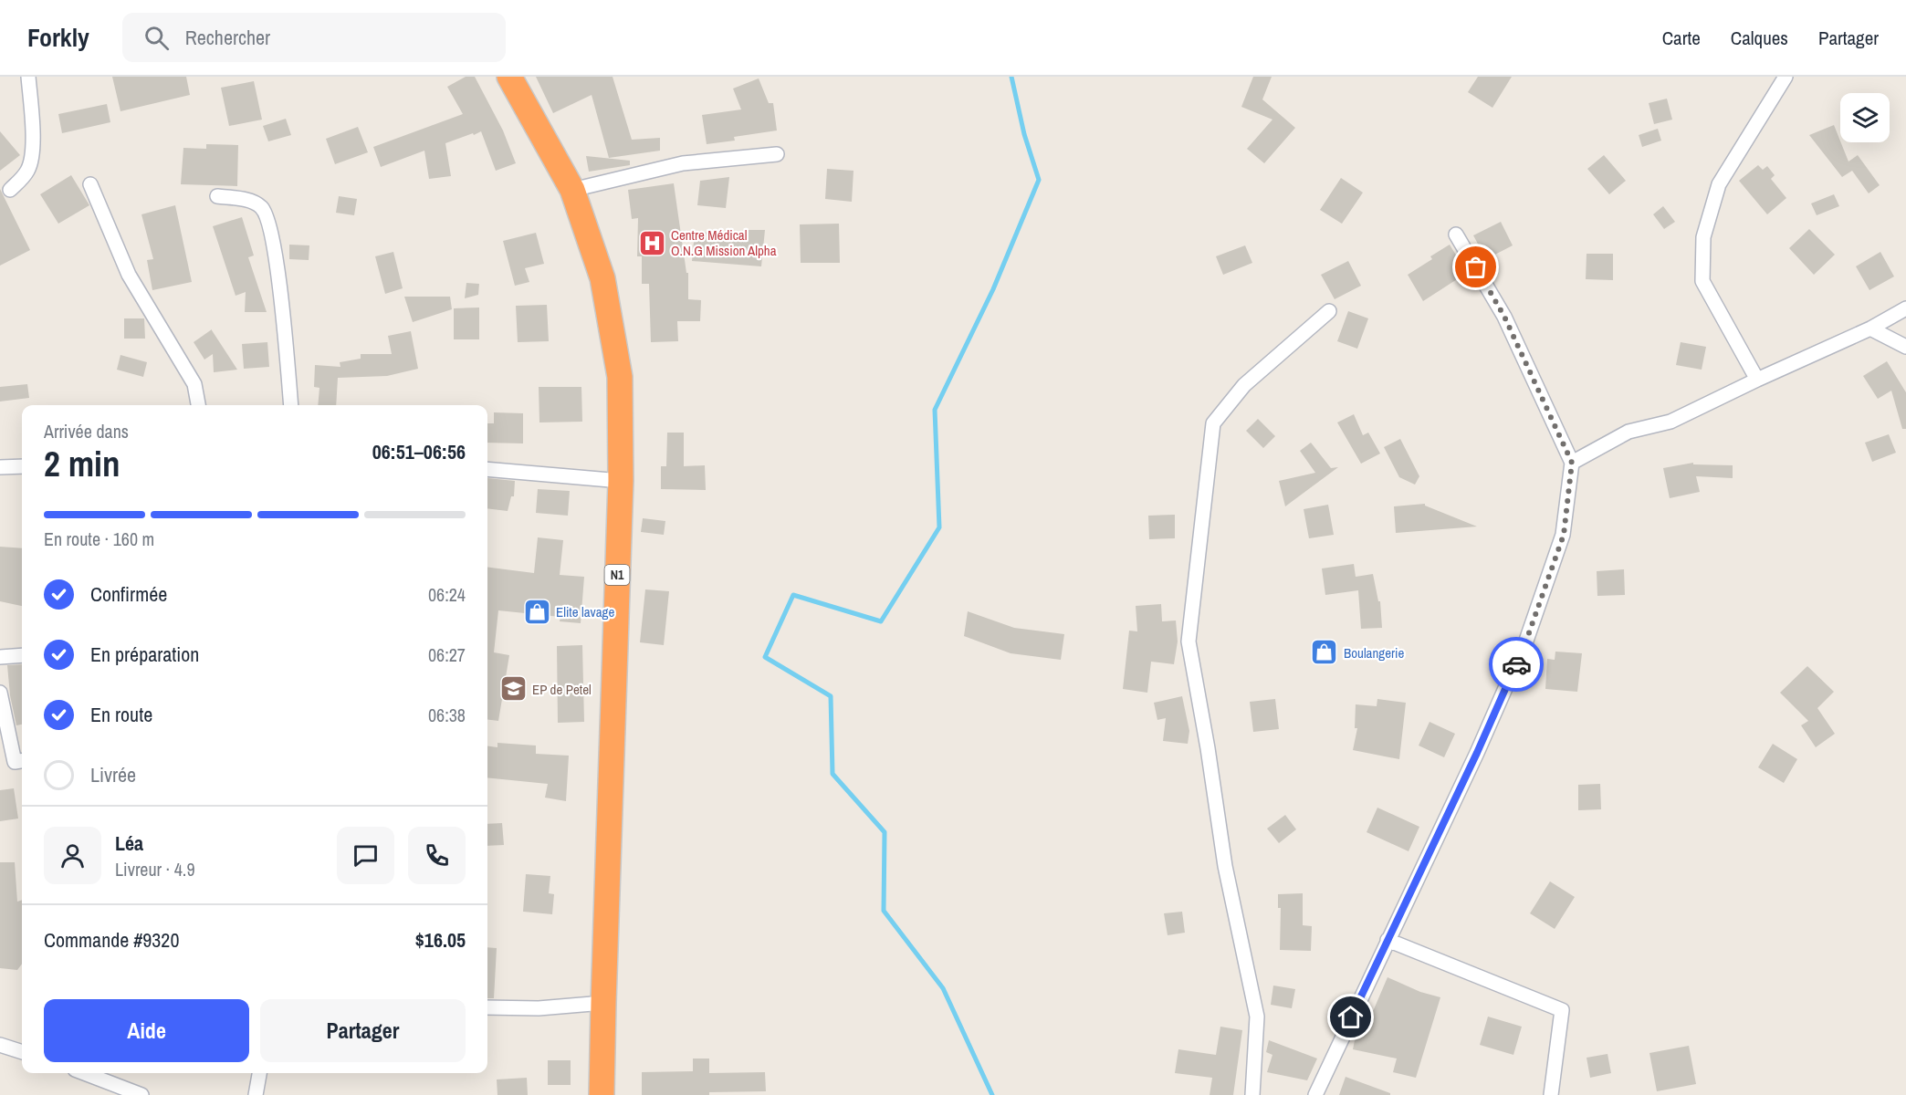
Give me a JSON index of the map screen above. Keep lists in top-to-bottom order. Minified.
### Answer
{"streets":{"highway":["N1"]},"places":{"hospital":["Centre Médical O.N.G Mission Alpha"],"shop":["Elite lavage","Boulangerie"],"school or university":["EP de Petel"]},"page":{"header":"Forkly","search":"Rechercher","nav":["Carte","Calques","Partager"],"heading":["2 min","Arrivée dans","06:51–06:56"],"panel":["Léa","Livreur · 4.9","Commande #9320","$16.05"],"bar":"En route · 160 m","list":[["Confirmée","06:24"],["En préparation","06:27"],["En route","06:38"],"Livrée"],"buttons":["Aide","Partager"]}}
